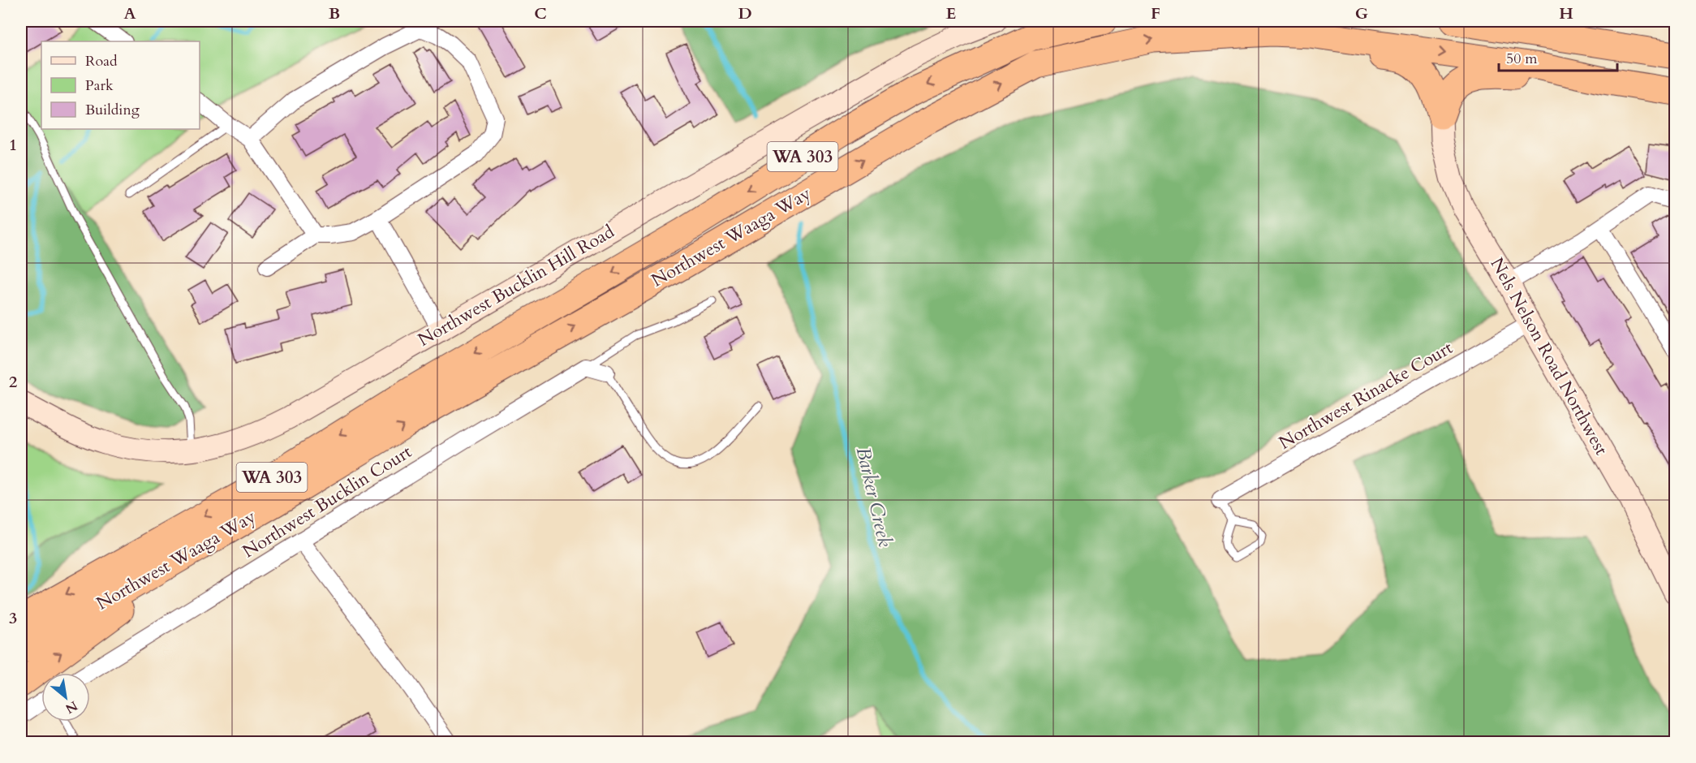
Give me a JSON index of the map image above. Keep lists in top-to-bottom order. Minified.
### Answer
{"streets":{"highway":["WA 303","Northwest Waaga Way"],"main road":["Northwest Bucklin Hill Road","Nels Nelson Road Northwest"],"street":["Northwest Rinacke Court","Northwest Bucklin Court"]},"crossings":[["Nels Nelson Road Northwest","Northwest Rinacke Court"]],"water":["Barker Creek"],"legend":["Road","Park","Building"],"scale_bar":"50 m","north":"bottom right","grid":{"columns":["A","B","C","D","E","F","G","H"],"rows":["1","2","3"]}}
